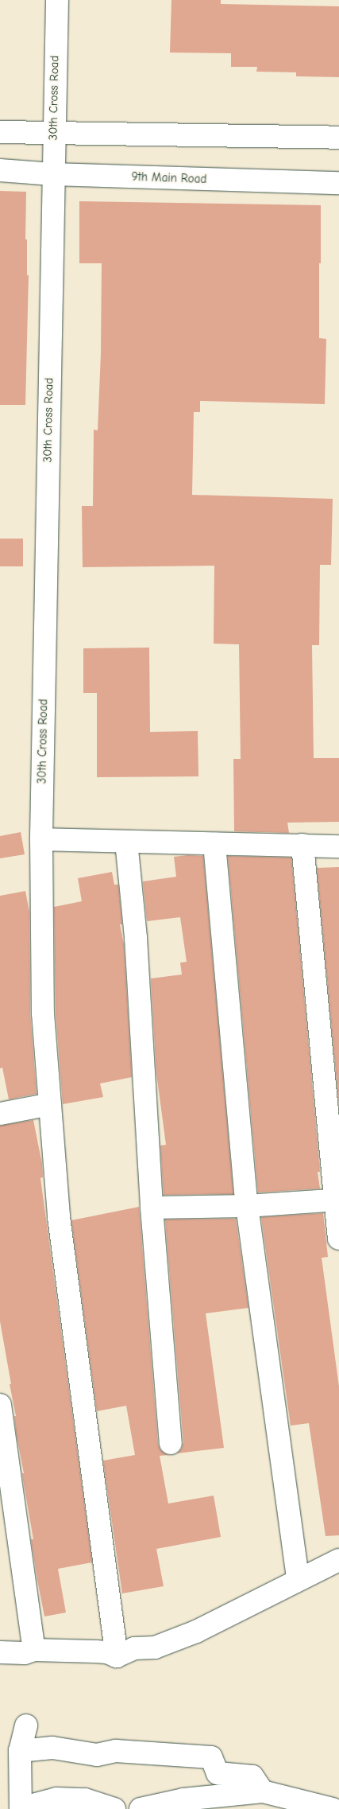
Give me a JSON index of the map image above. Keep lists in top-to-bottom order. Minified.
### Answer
{"streets":{"street":["30th Cross Road","9th Main Road"]},"crossings":[["30th Cross Road","9th Main Road"]]}
